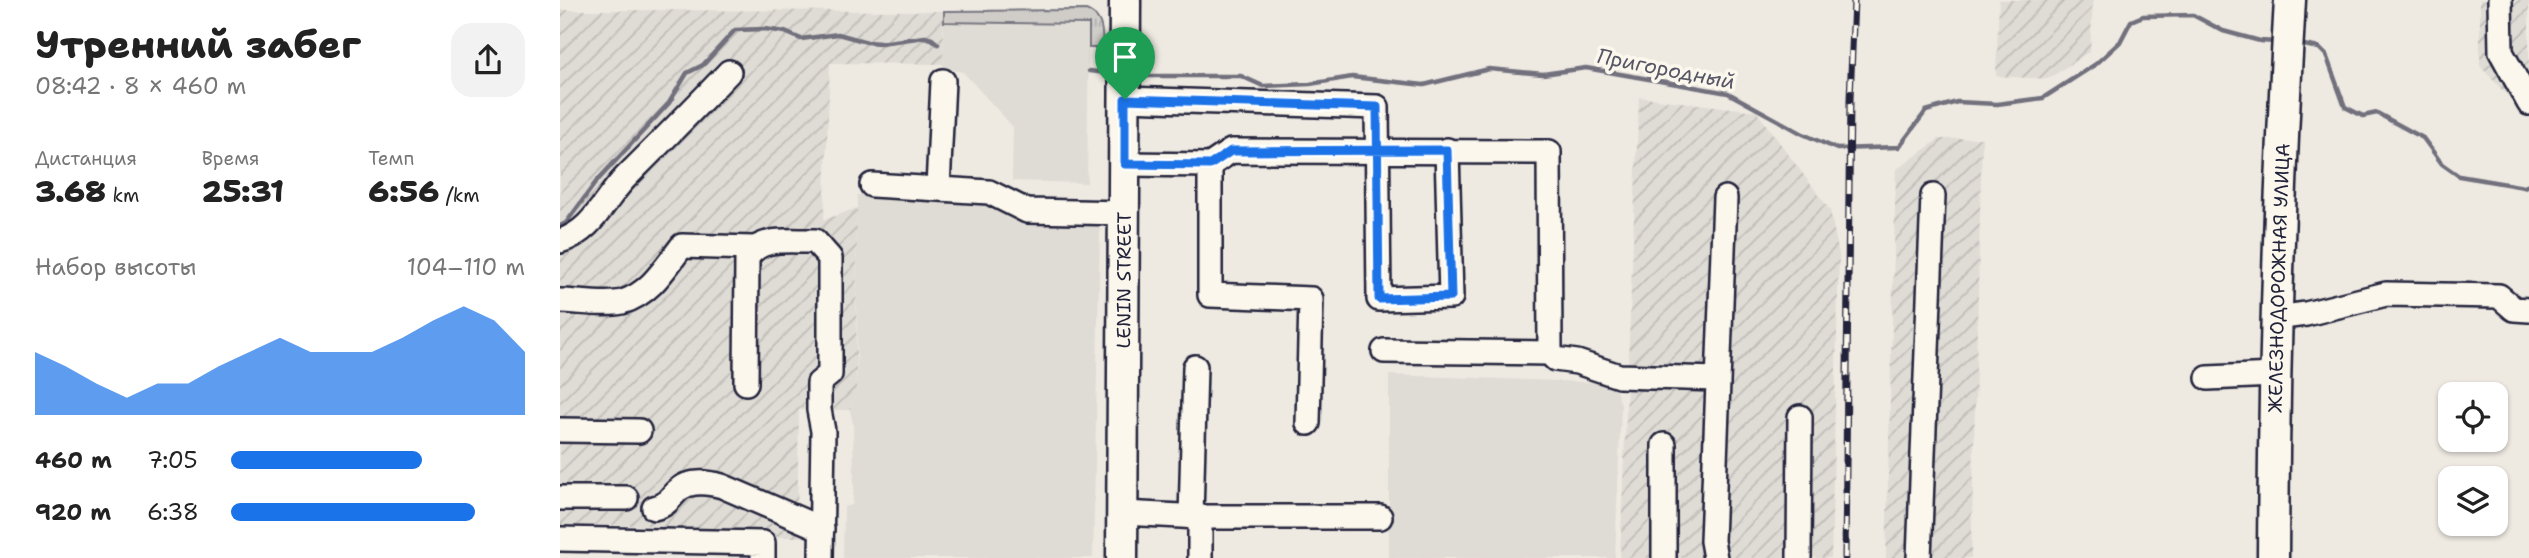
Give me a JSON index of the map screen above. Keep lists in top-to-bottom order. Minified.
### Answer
{"streets":{"main road":["LENIN STREET","ЖЕЛЕЗНОДОРОЖНАЯ УЛИЦА"]},"water":["Пригородный"],"page":{"heading":["Утренний забег","08:42 · 8 × 460 m"],"stats":[["Дистанция","3.68 km"],["Время","25:31"],["Темп","6:56 /km"]],"chart":["Набор высоты","104–110 m"],"list":[{"name":"460 m","note":"7:05"},{"name":"920 m","note":"6:38"}]}}
